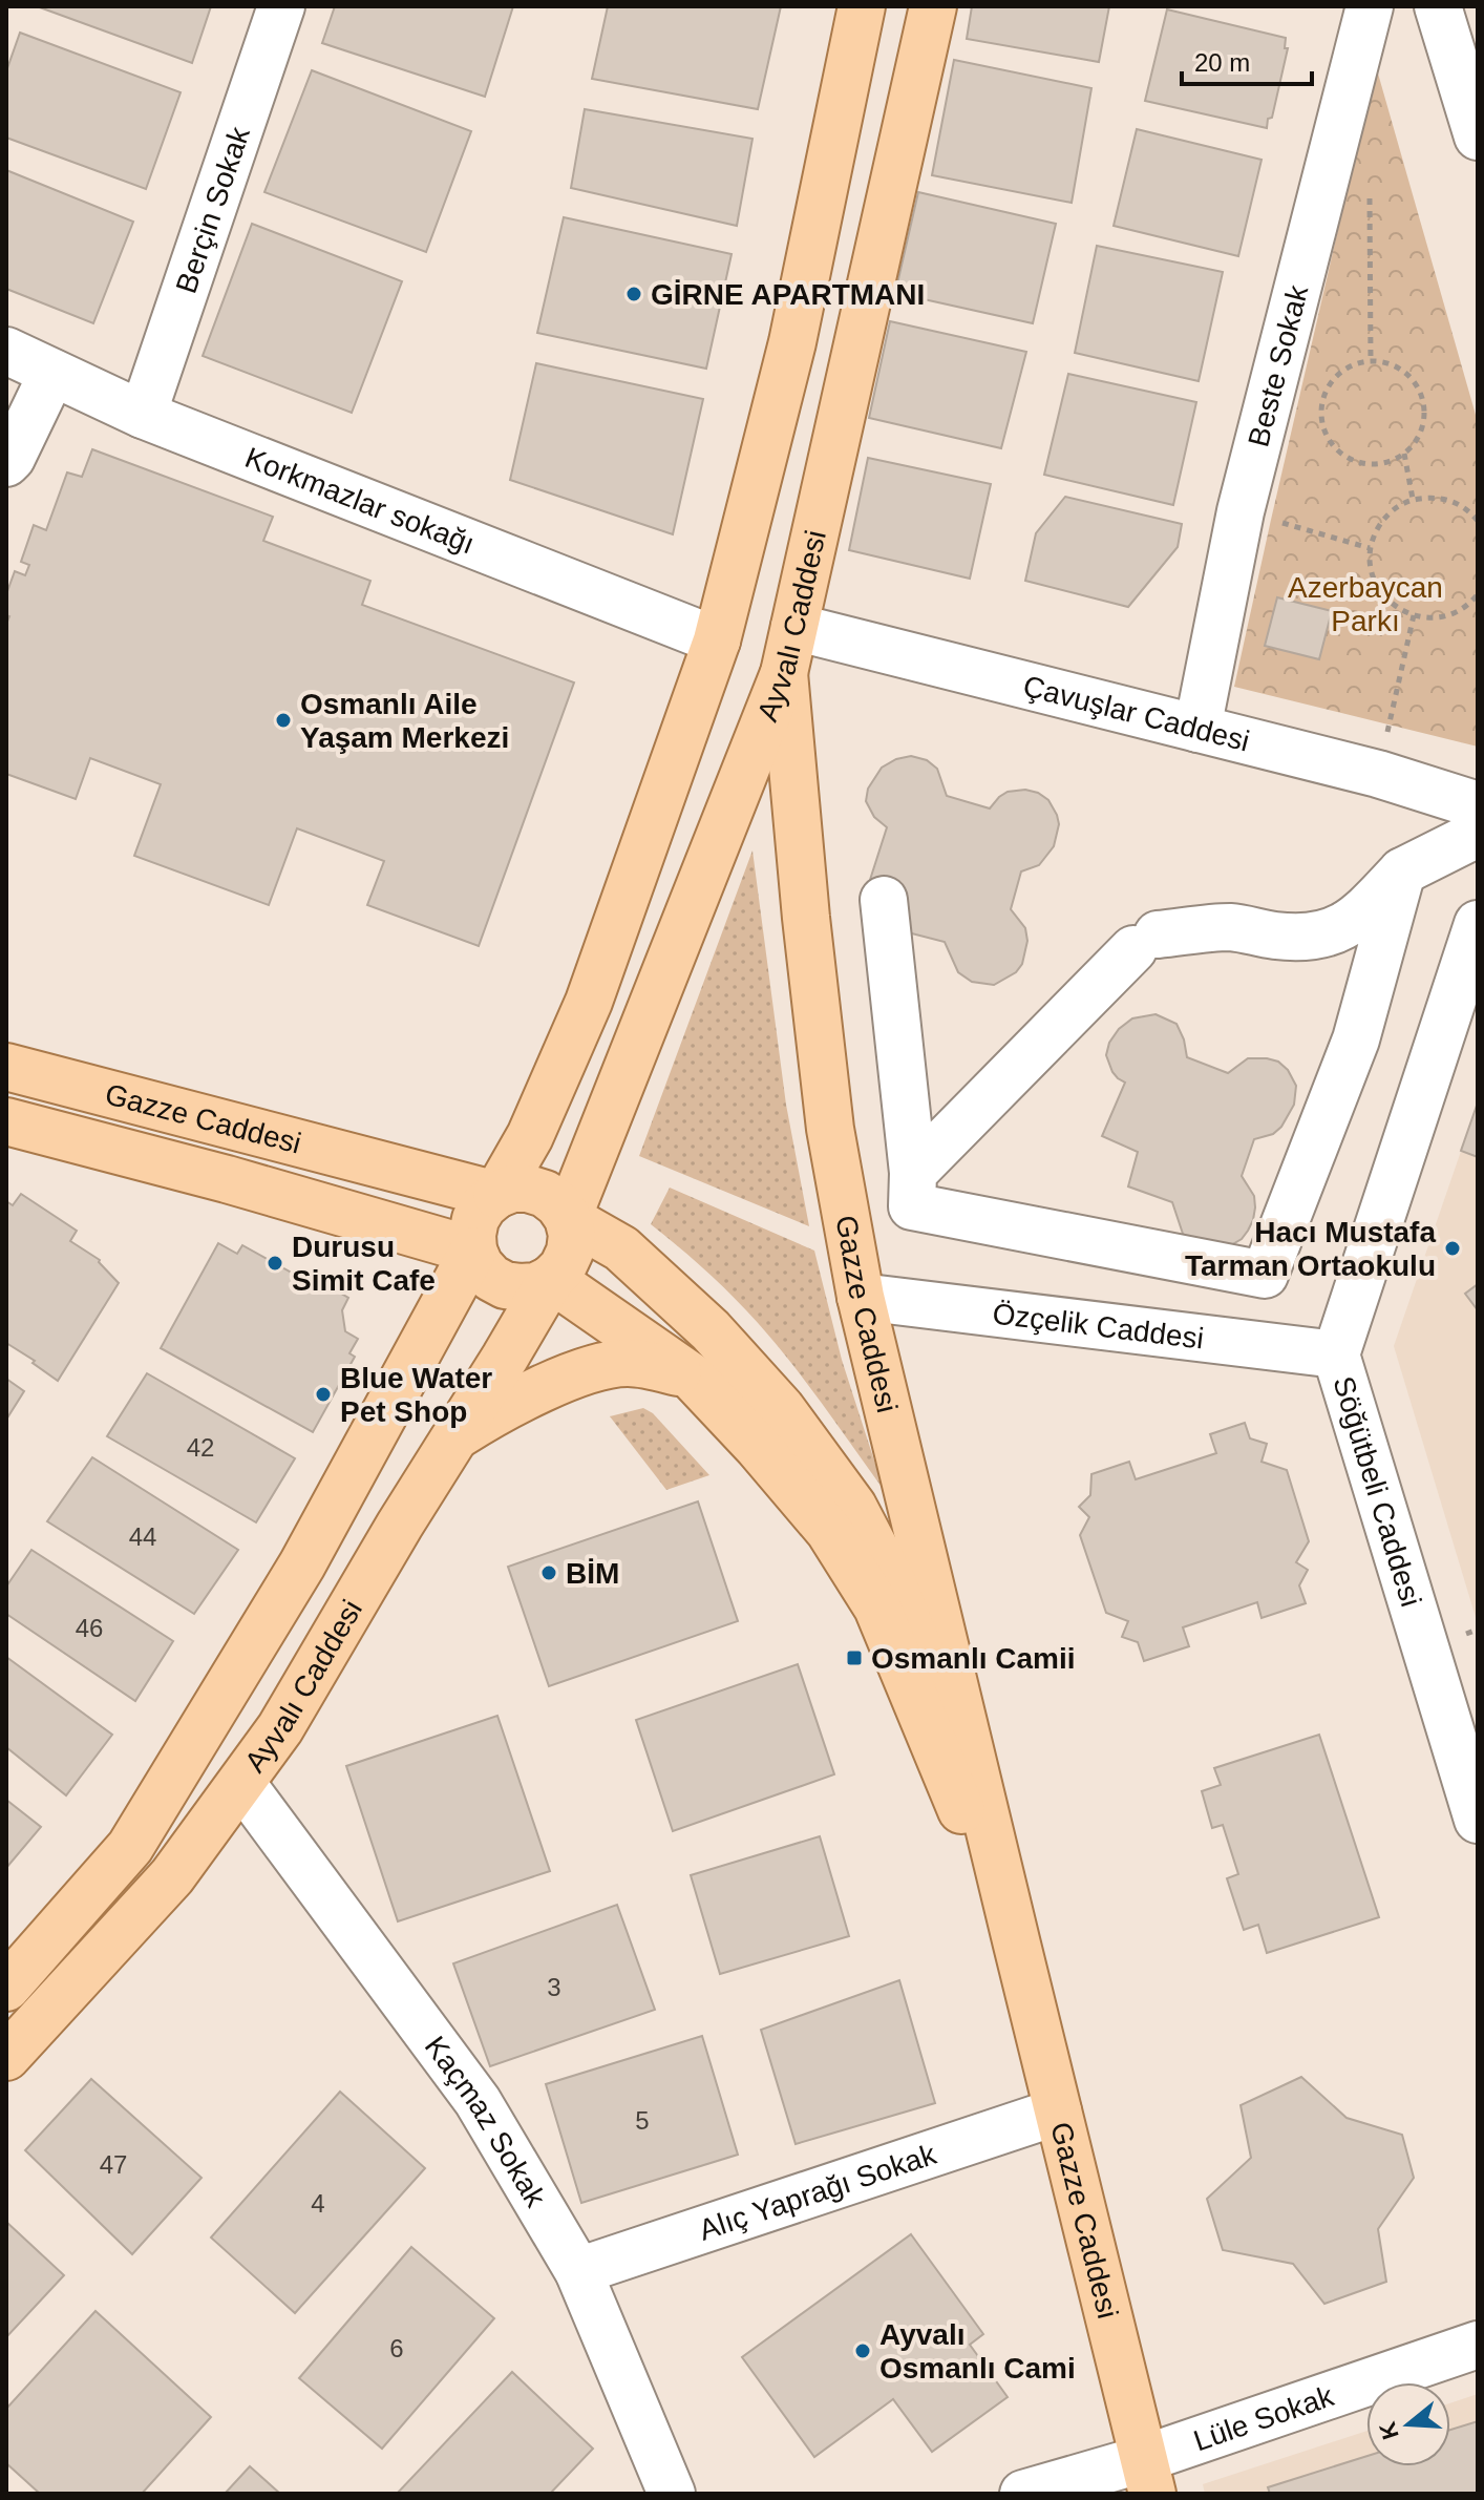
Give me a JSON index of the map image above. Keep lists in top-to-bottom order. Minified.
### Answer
{"streets":{"main road":["Ayvalı Caddesi","Gazze Caddesi"],"street":["Berçin Sokak","Beste Sokak","Korkmazlar sokağı","Çavuşlar Caddesi","Özçelik Caddesi","Söğütbeli Caddesi","Kaçmaz Sokak","Alıç Yaprağı Sokak","Lüle Sokak"]},"crossings":[["Berçin Sokak","Korkmazlar sokağı"],["Beste Sokak","Çavuşlar Caddesi"],["Ayvalı Caddesi","Çavuşlar Caddesi"],["Ayvalı Caddesi","Gazze Caddesi"],["Ayvalı Caddesi","Kaçmaz Sokak"],["Gazze Caddesi","Özçelik Caddesi"],["Gazze Caddesi","Alıç Yaprağı Sokak"],["Gazze Caddesi","Lüle Sokak"],["Özçelik Caddesi","Söğütbeli Caddesi"],["Kaçmaz Sokak","Alıç Yaprağı Sokak"]],"parks":["Azerbaycan Parkı"],"places":{"other":["GİRNE APARTMANI","Osmanlı Aile Yaşam Merkezi","Hacı Mustafa Tarman Ortaokulu","Durusu Simit Cafe","Blue Water Pet Shop","BİM","Ayvalı Osmanlı Cami"],"transit":["Osmanlı Camii"]},"house_numbers":["42","44","46","3","5","47","4","6"],"scale_bar":"20 m","north":"left"}
